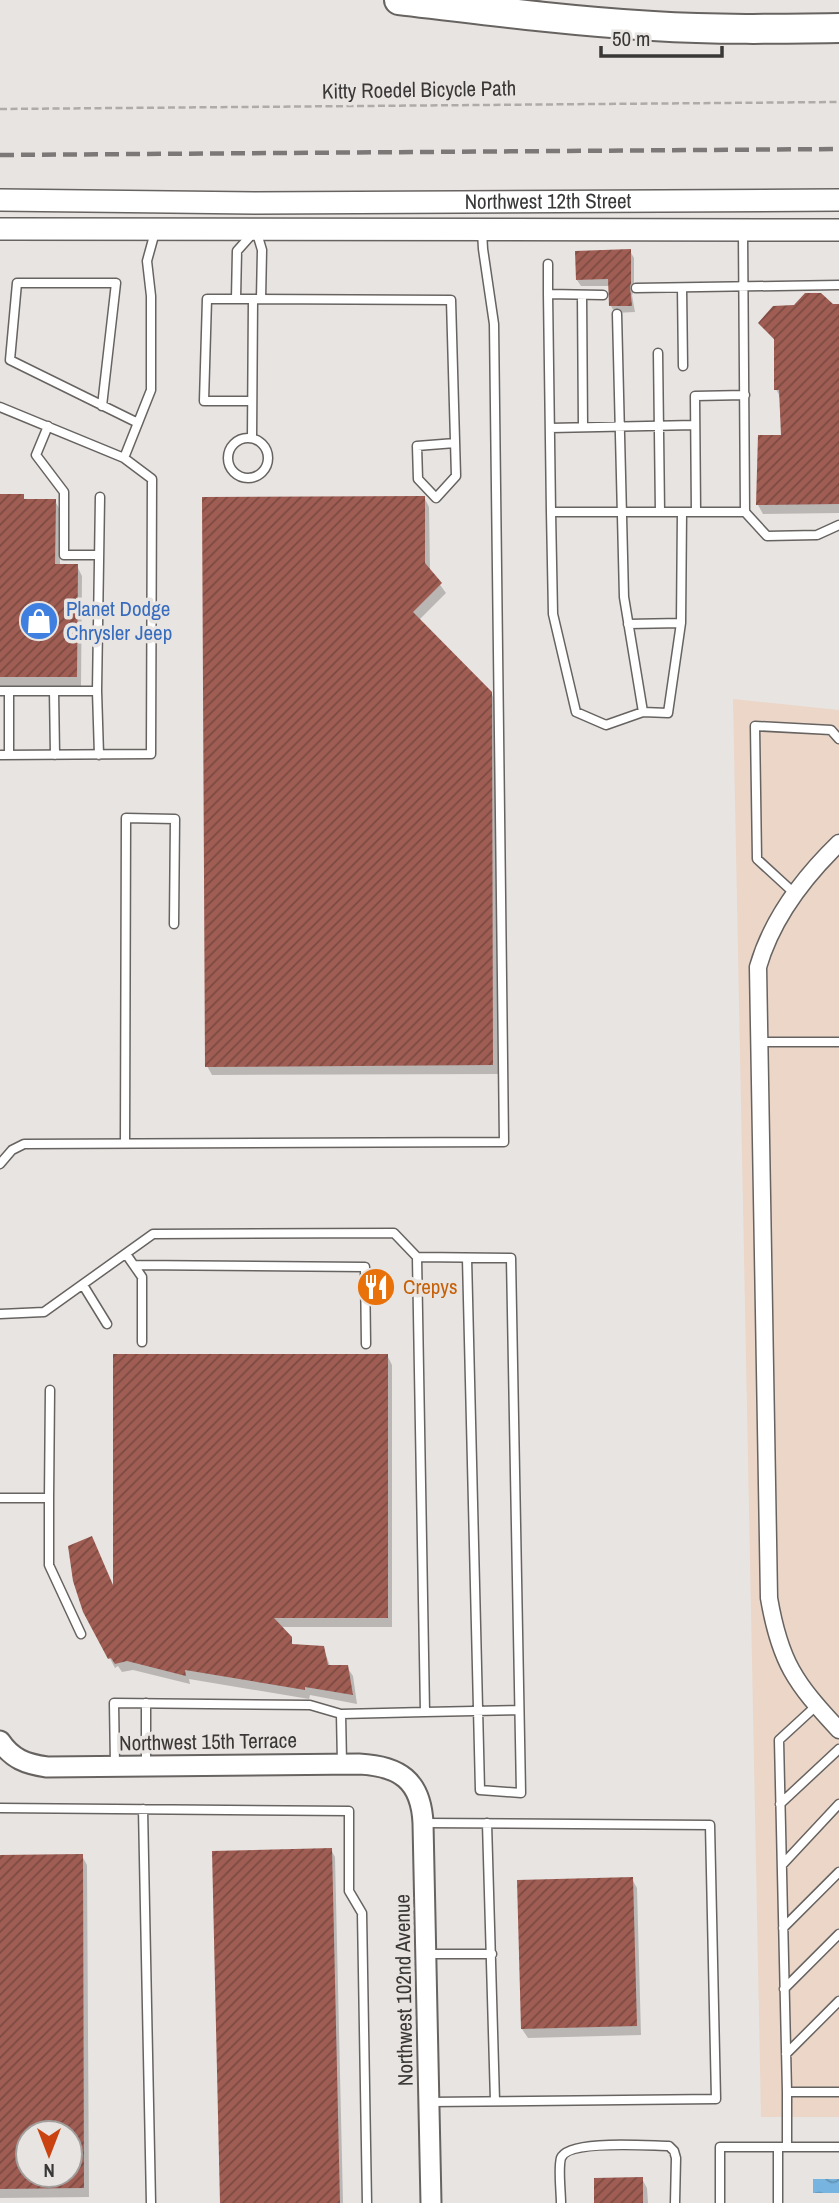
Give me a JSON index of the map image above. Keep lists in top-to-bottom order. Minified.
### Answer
{"streets":{"main road":["Northwest 12th Street"],"street":["Northwest 15th Terrace","Northwest 102nd Avenue"],"path":["Kitty Roedel Bicycle Path"]},"crossings":[["Northwest 15th Terrace","Northwest 102nd Avenue"]],"places":{"shop":["Planet Dodge Chrysler Jeep"],"restaurant":["Crepys"]},"scale_bar":"50 m","north":"bottom"}
